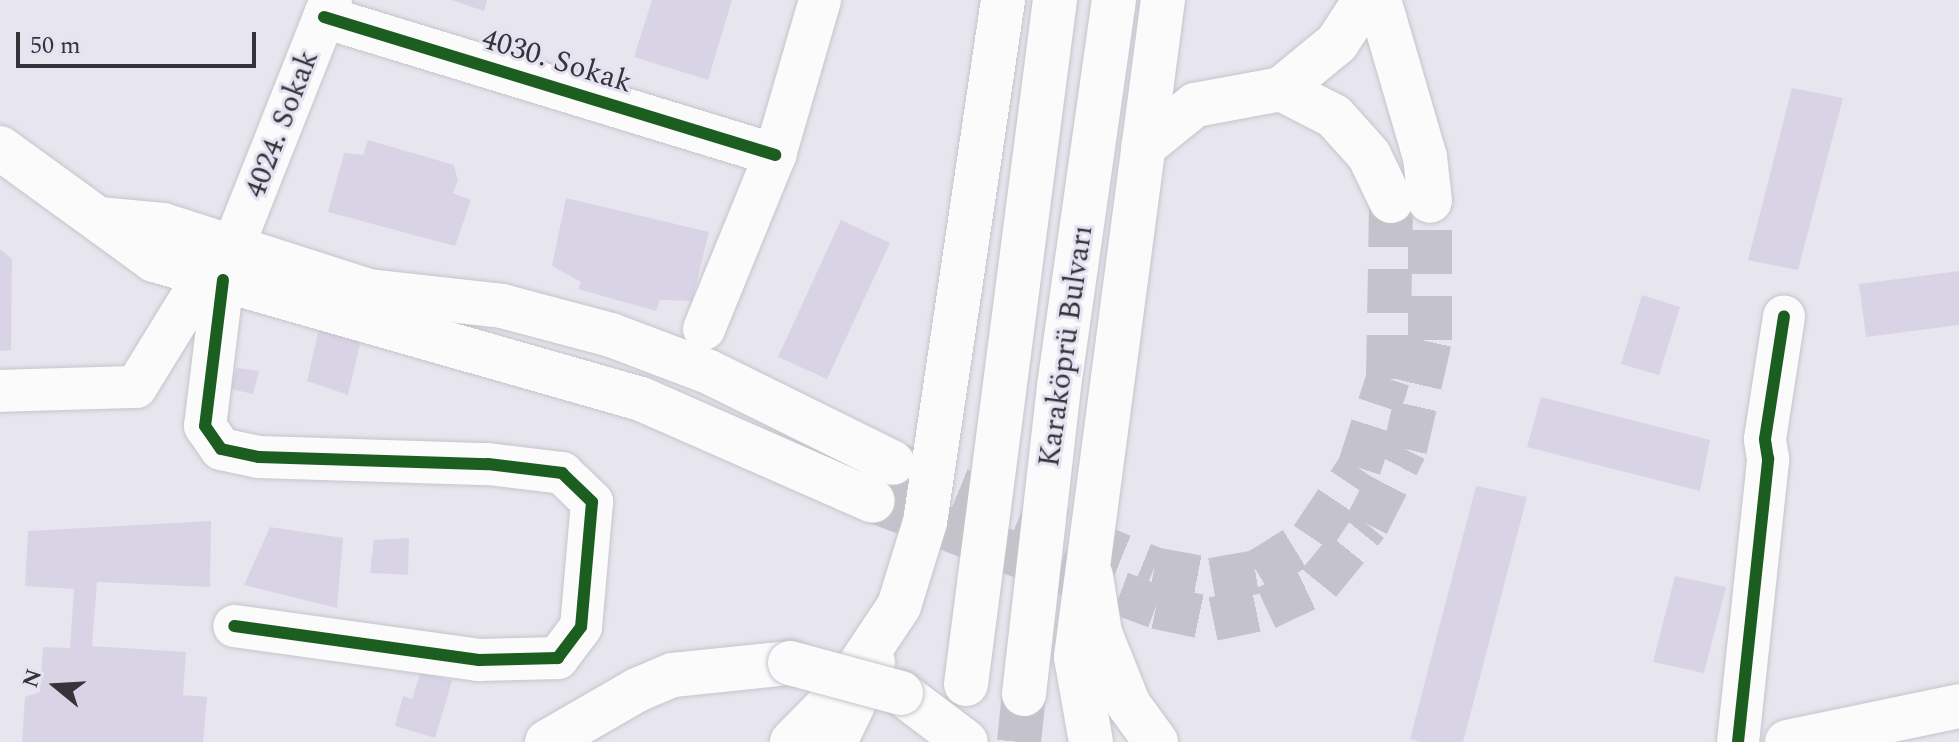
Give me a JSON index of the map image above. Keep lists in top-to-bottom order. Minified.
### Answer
{"streets":{"main road":["Karaköprü Bulvarı"],"street":["4030. Sokak","4024. Sokak"]},"crossings":[["4030. Sokak","4024. Sokak"]],"scale_bar":"50 m","north":"left"}
